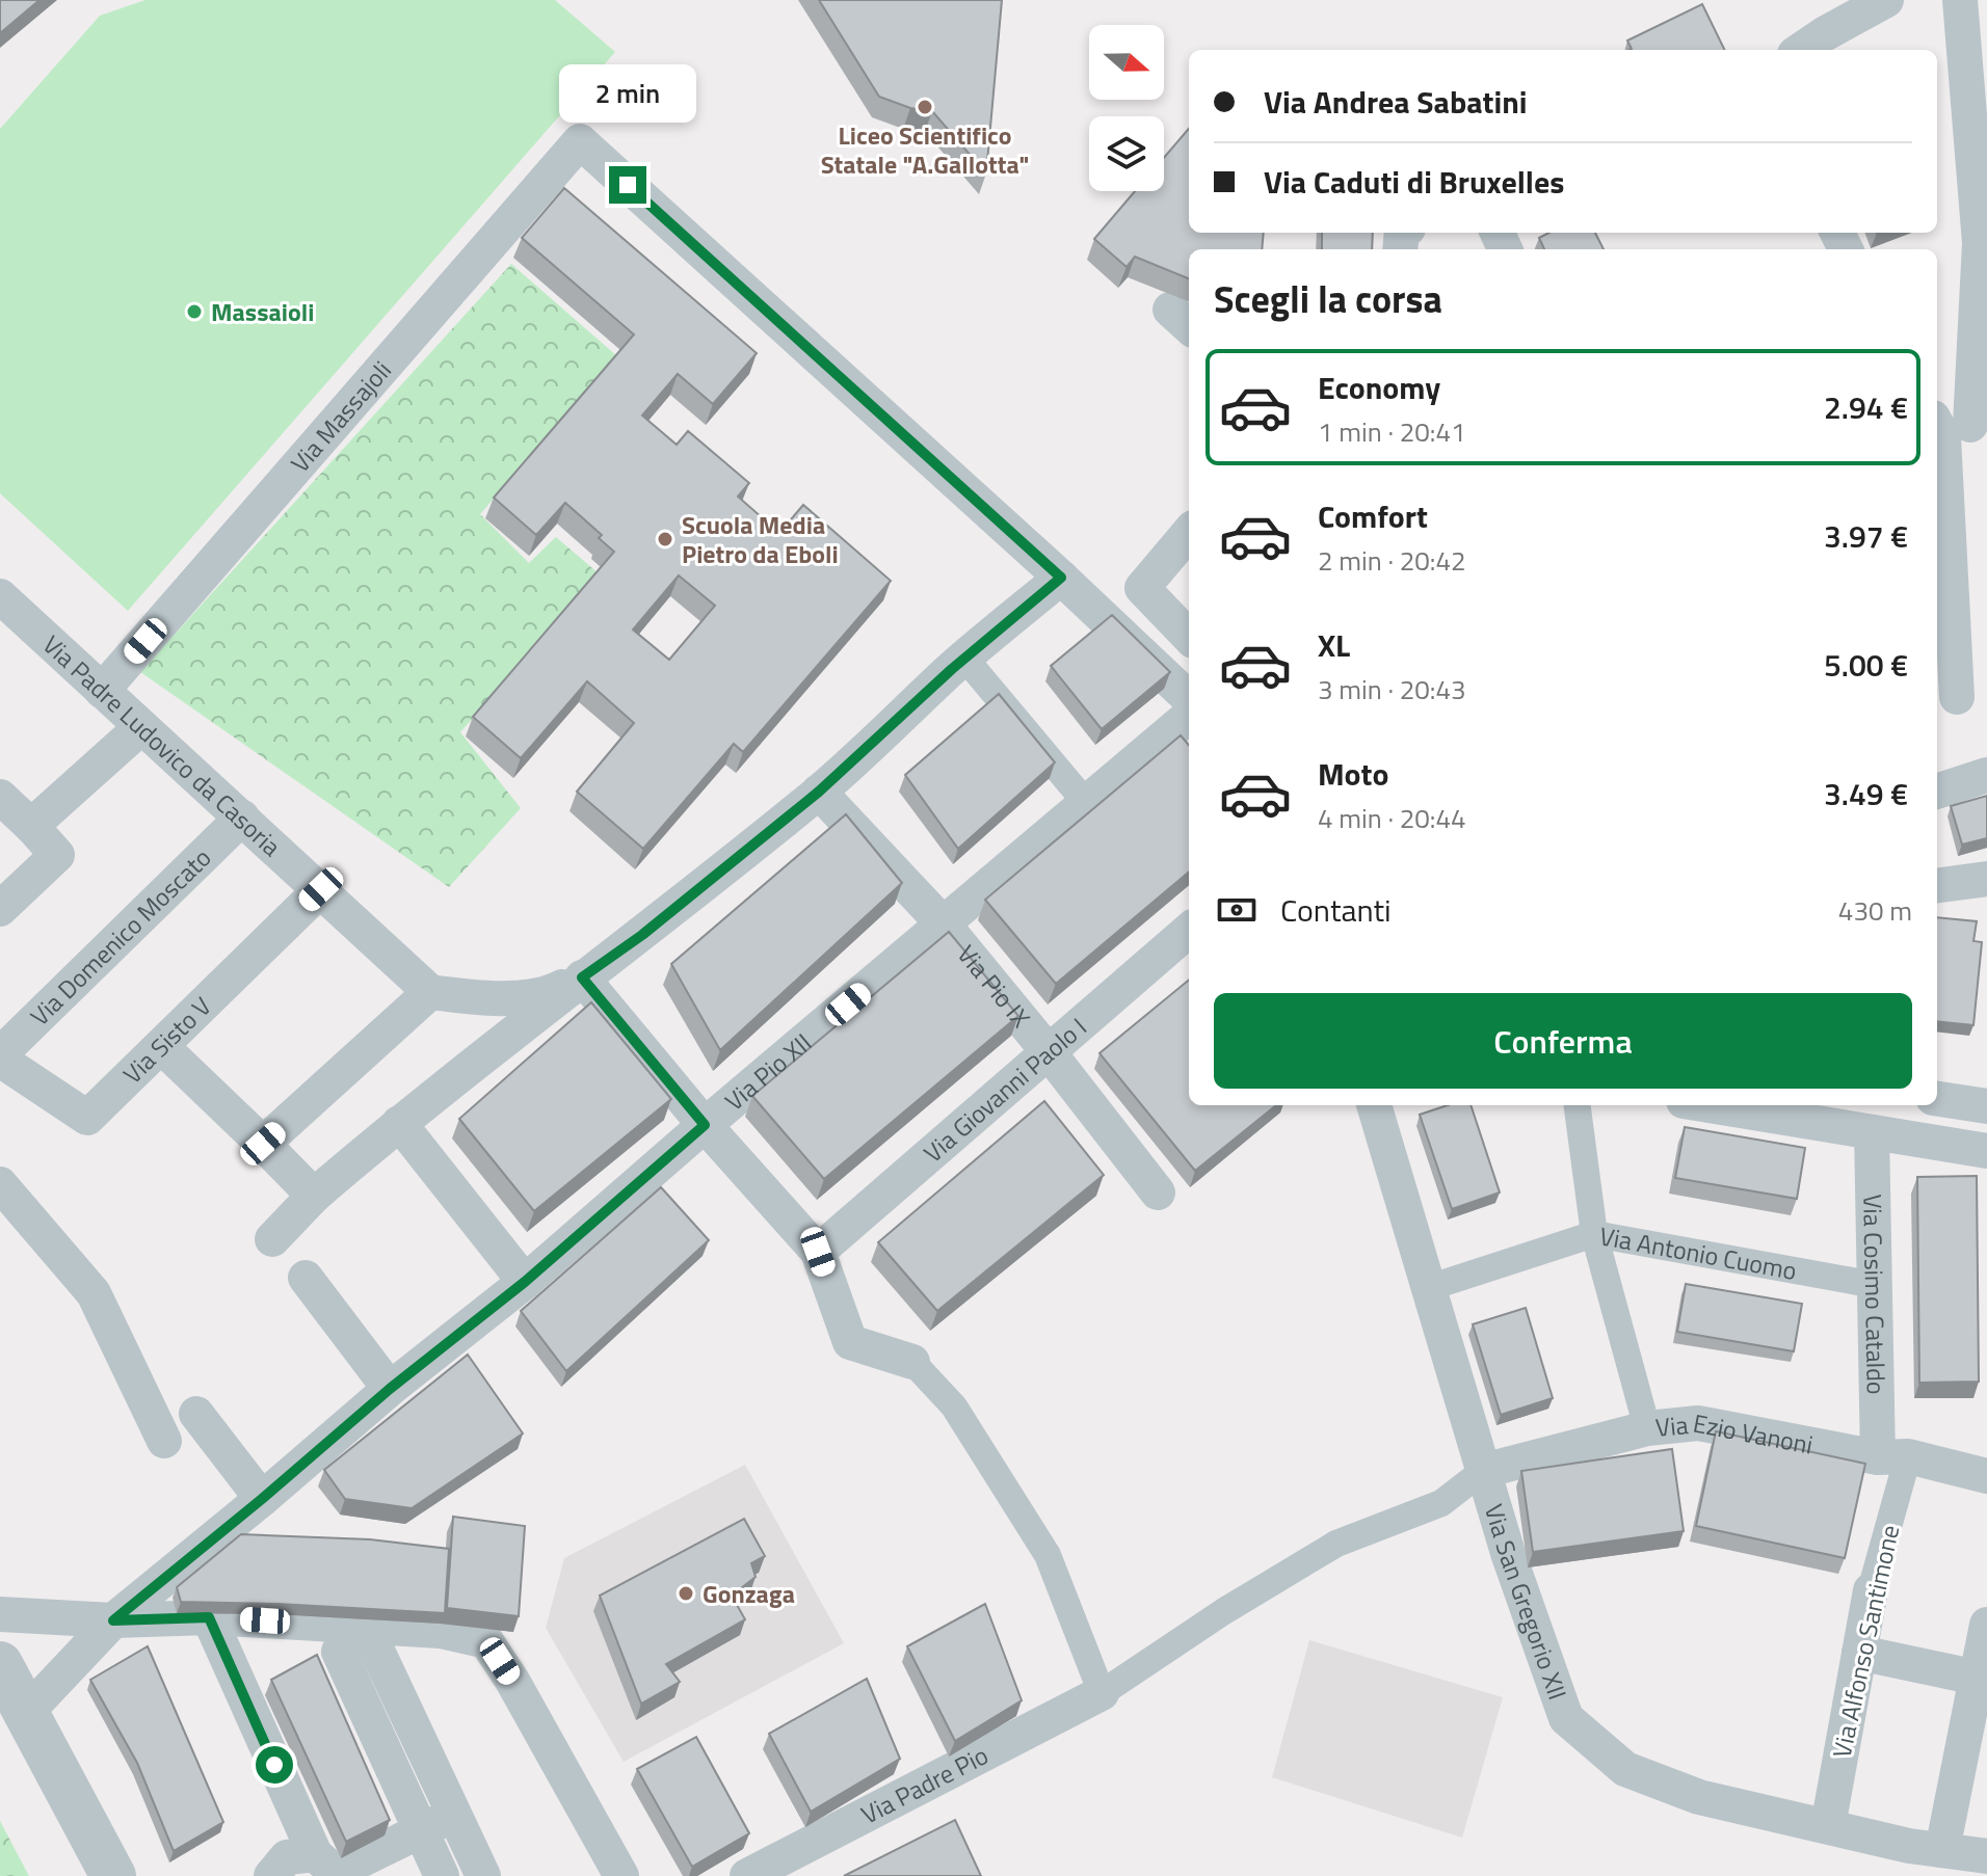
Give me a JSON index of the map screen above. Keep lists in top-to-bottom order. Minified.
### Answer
{"streets":{"street":["Via Massajoli","Via Padre Ludovico da Casoria","Via Domenico Moscato","Via Pio IX","Via Sisto V","Via Pio XII","Via Giovanni Paolo I","Via Antonio Cuomo","Via Cosimo Cataldo","Via Ezio Vanoni","Via San Gregorio XII","Via Alfonso Santimone","Via Padre Pio"]},"crossings":[["Via Massajoli","Via Padre Ludovico da Casoria"],["Via Padre Ludovico da Casoria","Via Domenico Moscato"],["Via Padre Ludovico da Casoria","Via Sisto V"],["Via Domenico Moscato","Via Sisto V"],["Via Pio IX","Via Pio XII"],["Via Pio IX","Via Giovanni Paolo I"],["Via Antonio Cuomo","Via Cosimo Cataldo"],["Via Antonio Cuomo","Via San Gregorio XII"],["Via Cosimo Cataldo","Via Ezio Vanoni"],["Via Cosimo Cataldo","Via Alfonso Santimone"],["Via Ezio Vanoni","Via San Gregorio XII"],["Via Ezio Vanoni","Via Alfonso Santimone"],["Via San Gregorio XII","Via Alfonso Santimone"]],"places":["Liceo Scientifico Statale \"A.Gallotta\"","Massaioli","Scuola Media Pietro da Eboli","Gonzaga"],"north":"right","page":{"banner":["Via Andrea Sabatini","Via Caduti di Bruxelles"],"bubble":"2 min","heading":"Scegli la corsa","list":[{"name":"Economy","note":"1 min · 20:41","value":"2.94 €"},{"name":"Comfort","note":"2 min · 20:42","value":"3.97 €"},{"name":"XL","note":"3 min · 20:43","value":"5.00 €"},{"name":"Moto","note":"4 min · 20:44","value":"3.49 €"}],"pay":["Contanti","430 m"],"buttons":"Conferma"}}
